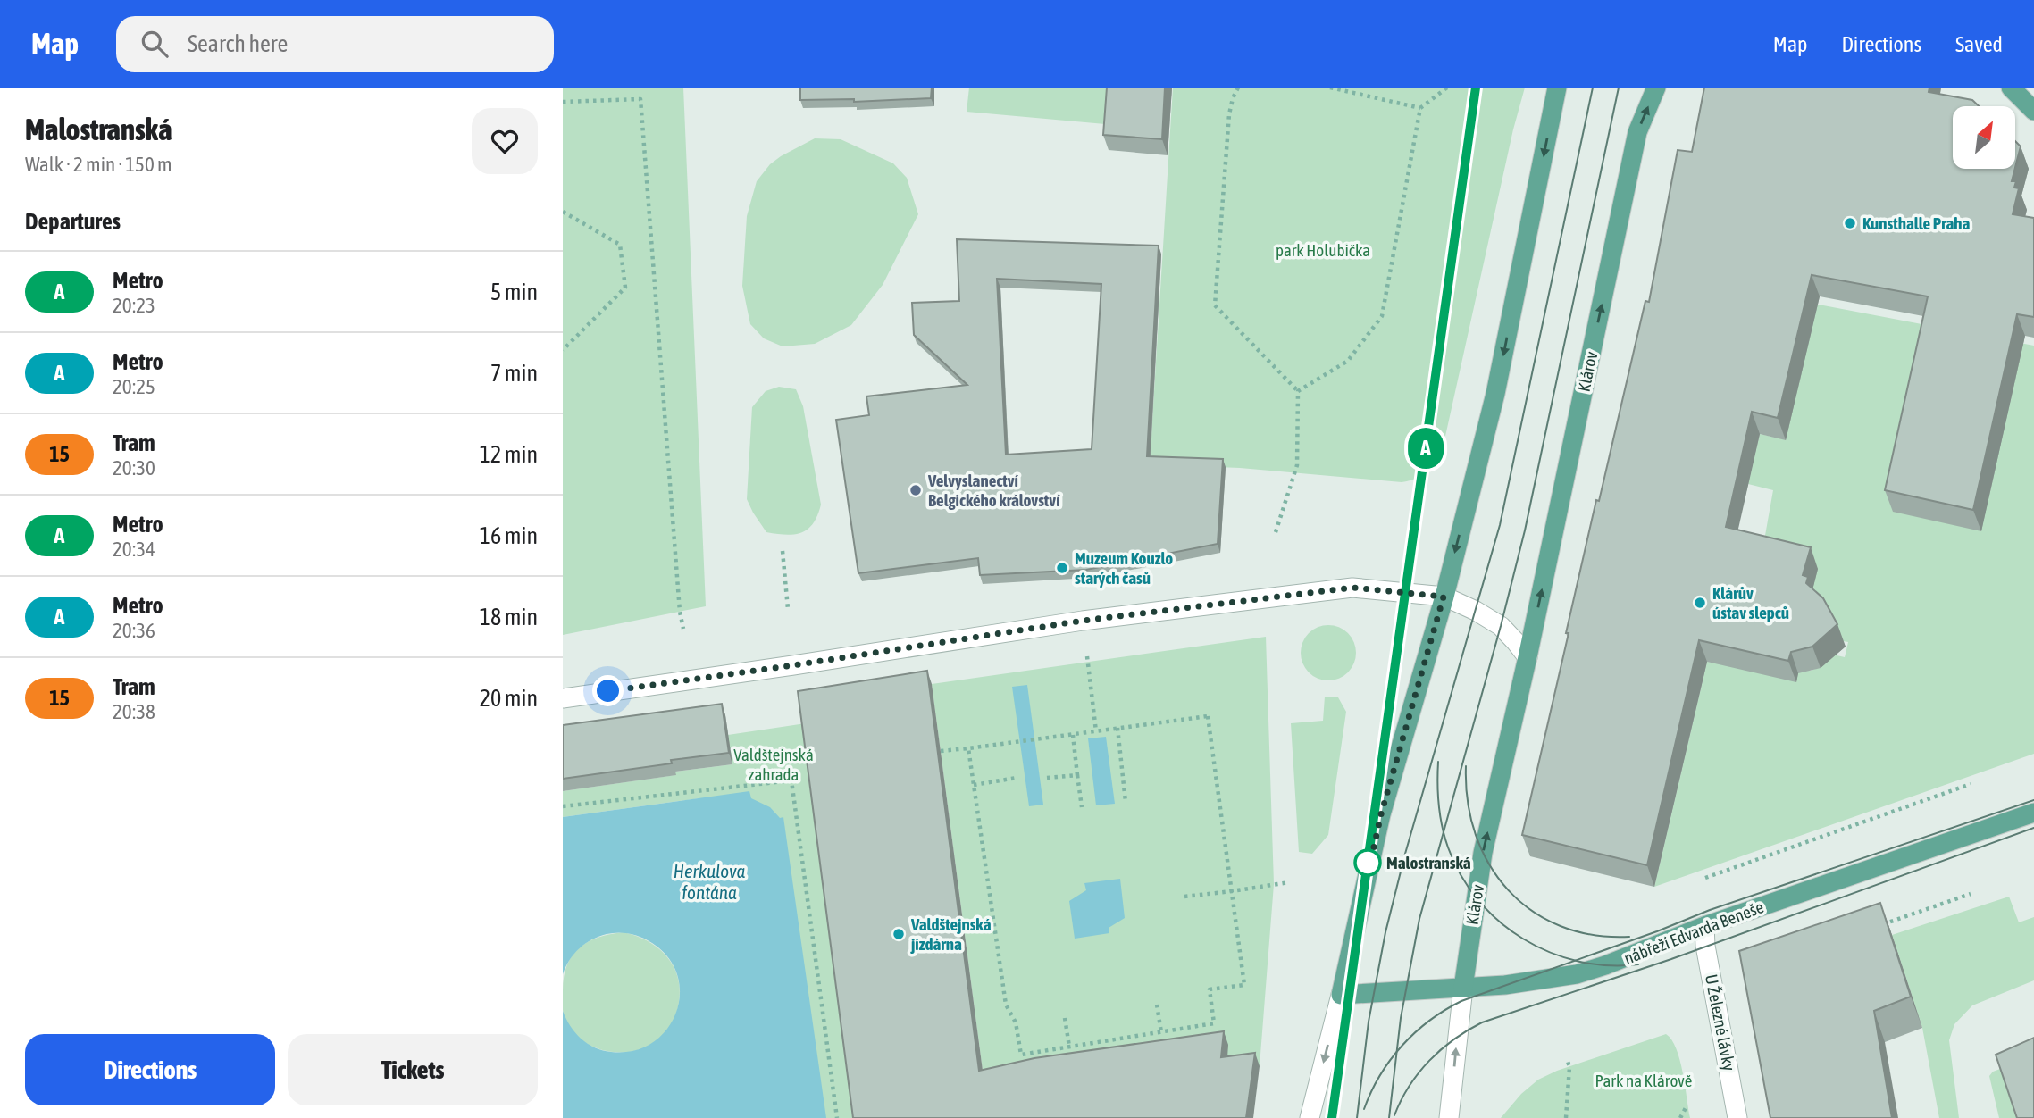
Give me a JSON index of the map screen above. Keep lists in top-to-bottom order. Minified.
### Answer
{"streets":{"main road":["Klárov","nábřeží Edvarda Beneše"],"street":["U Železné lávky"]},"crossings":[["Klárov","nábřeží Edvarda Beneše"],["nábřeží Edvarda Beneše","U Železné lávky"]],"water":["Herkulova fontána"],"parks":["park Holubička","Valdštejnská zahrada","Park na Klárově"],"places":["Kunsthalle Praha","Velvyslanectví Belgického království","Muzeum Kouzlo starých časů","Klárův ústav slepců","Malostranská","Valdštejnská jízdárna"],"lines":["metro line A"],"north":"top right","page":{"header":"Map","search":"Search here","nav":["Map","Directions","Saved"],"heading":[["Malostranská","Walk · 2 min · 150 m"],"Departures"],"on_map":"A","list":[{"mark":"A","name":"Metro","note":"20:23","value":"5 min"},{"mark":"A","name":"Metro","note":"20:25","value":"7 min"},{"mark":"15","name":"Tram","note":"20:30","value":"12 min"},{"mark":"A","name":"Metro","note":"20:34","value":"16 min"},{"mark":"A","name":"Metro","note":"20:36","value":"18 min"},{"mark":"15","name":"Tram","note":"20:38","value":"20 min"}],"buttons":["Directions","Tickets"]}}
